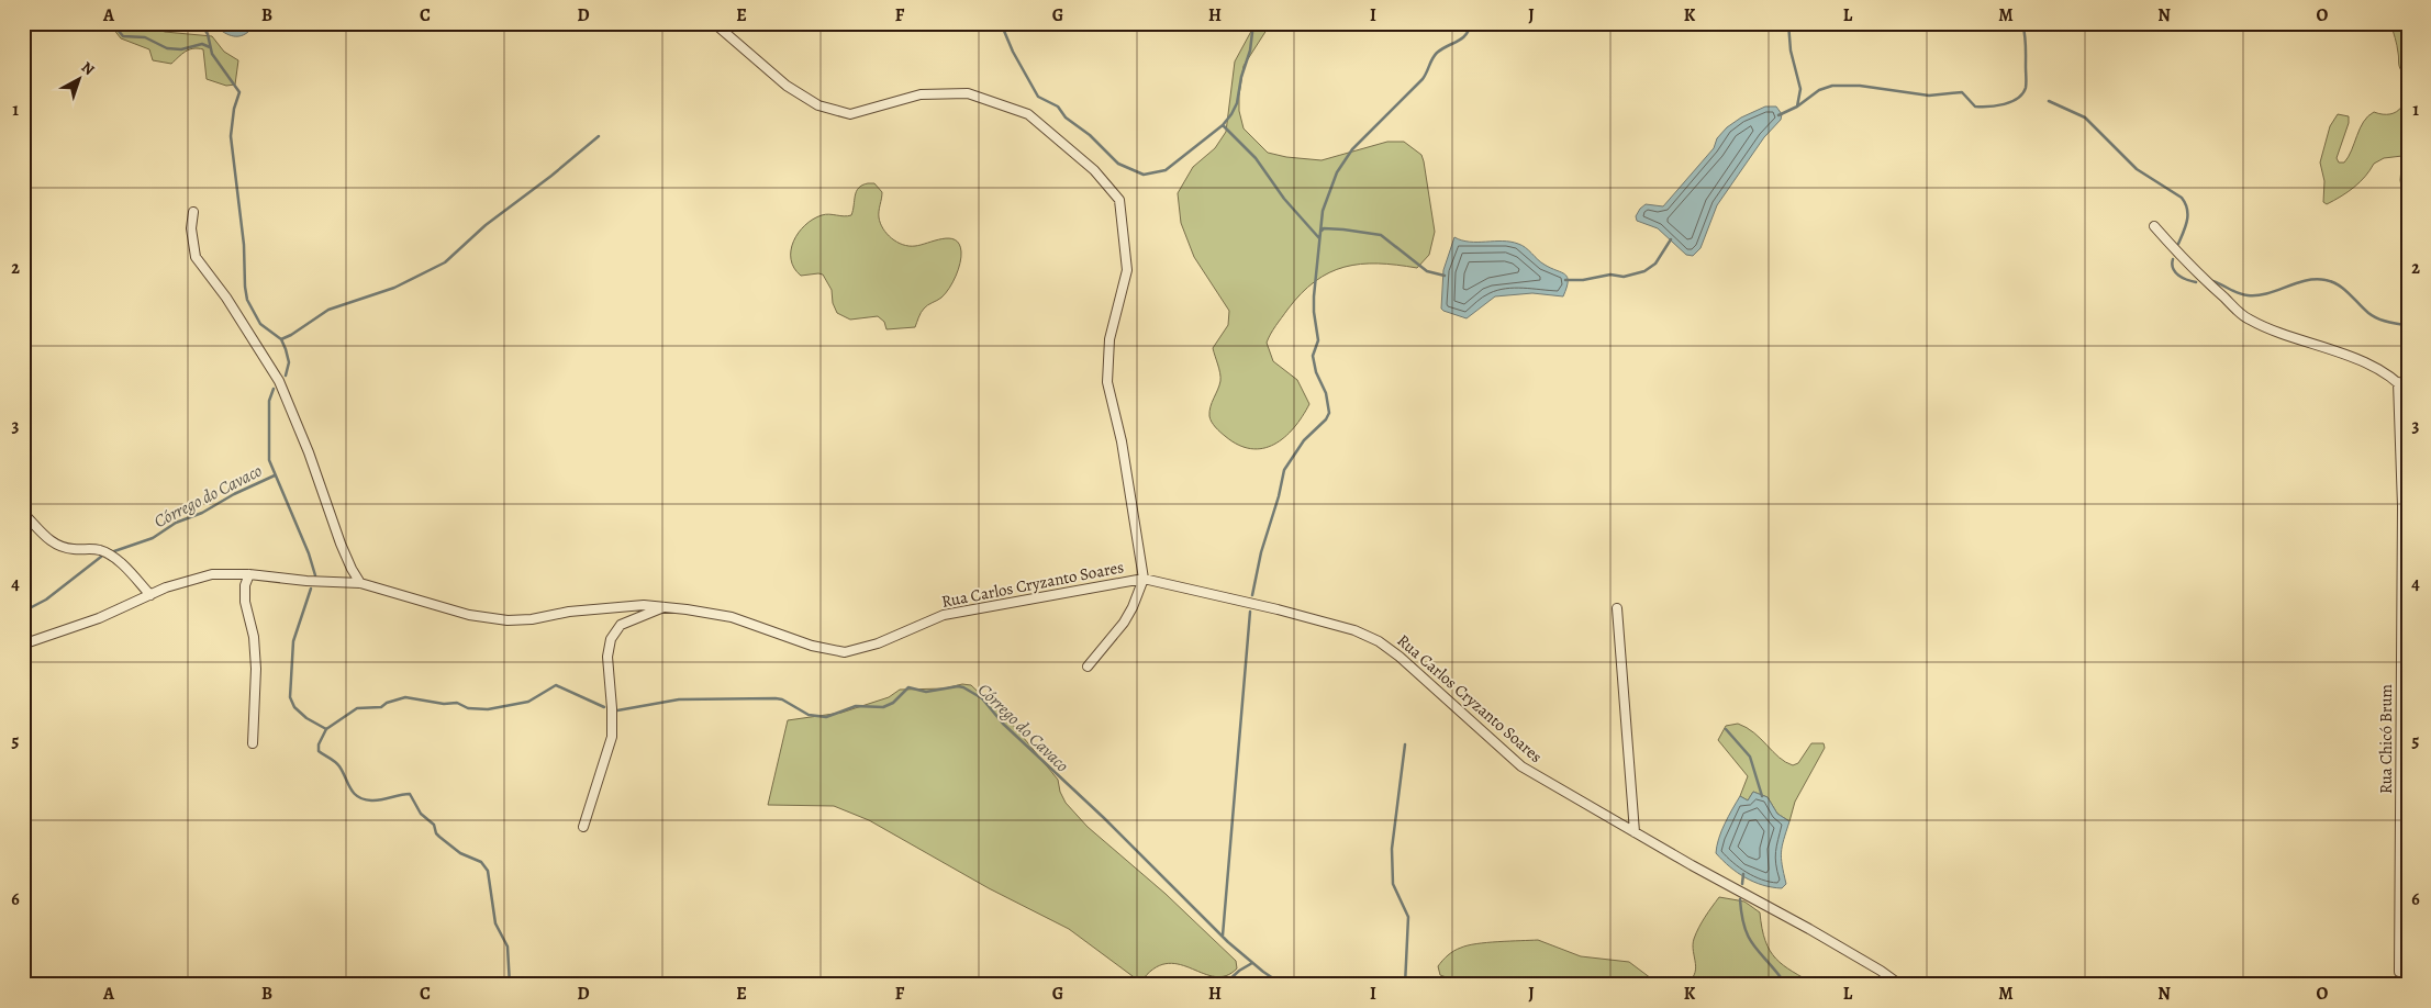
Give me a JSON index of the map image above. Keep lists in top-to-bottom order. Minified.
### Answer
{"streets":{"street":["Rua Carlos Cryzanto Soares","Rua Chicó Brum"]},"water":["Córrego do Cavaco"],"north":"top right","grid":{"columns":["A","B","C","D","E","F","G","H","I","J","K","L","M","N","O"],"rows":["1","2","3","4","5","6"]}}
